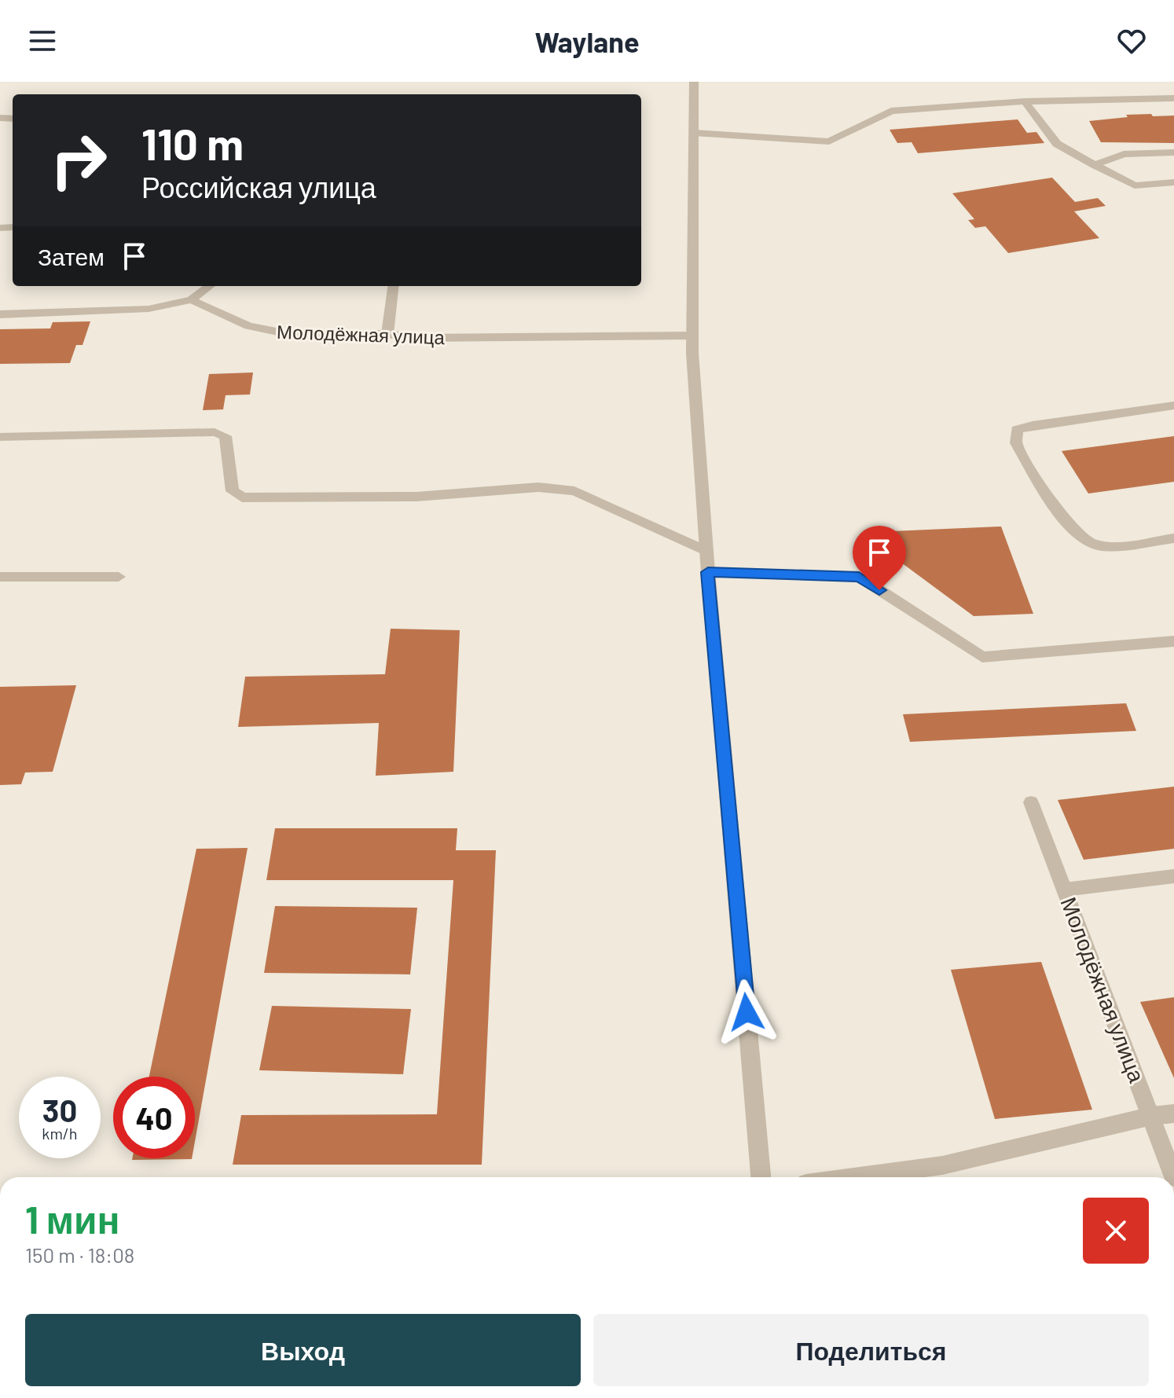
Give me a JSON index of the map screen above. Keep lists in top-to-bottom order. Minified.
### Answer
{"streets":{"street":["Молодёжная улица"]},"page":{"header":"Waylane","turn":["110 m","Российская улица"],"then":"Затем","speed":"30 km/h","limit":"40","heading":["1 мин","150 m · 18:08"],"buttons":["Выход","Поделиться"]}}
